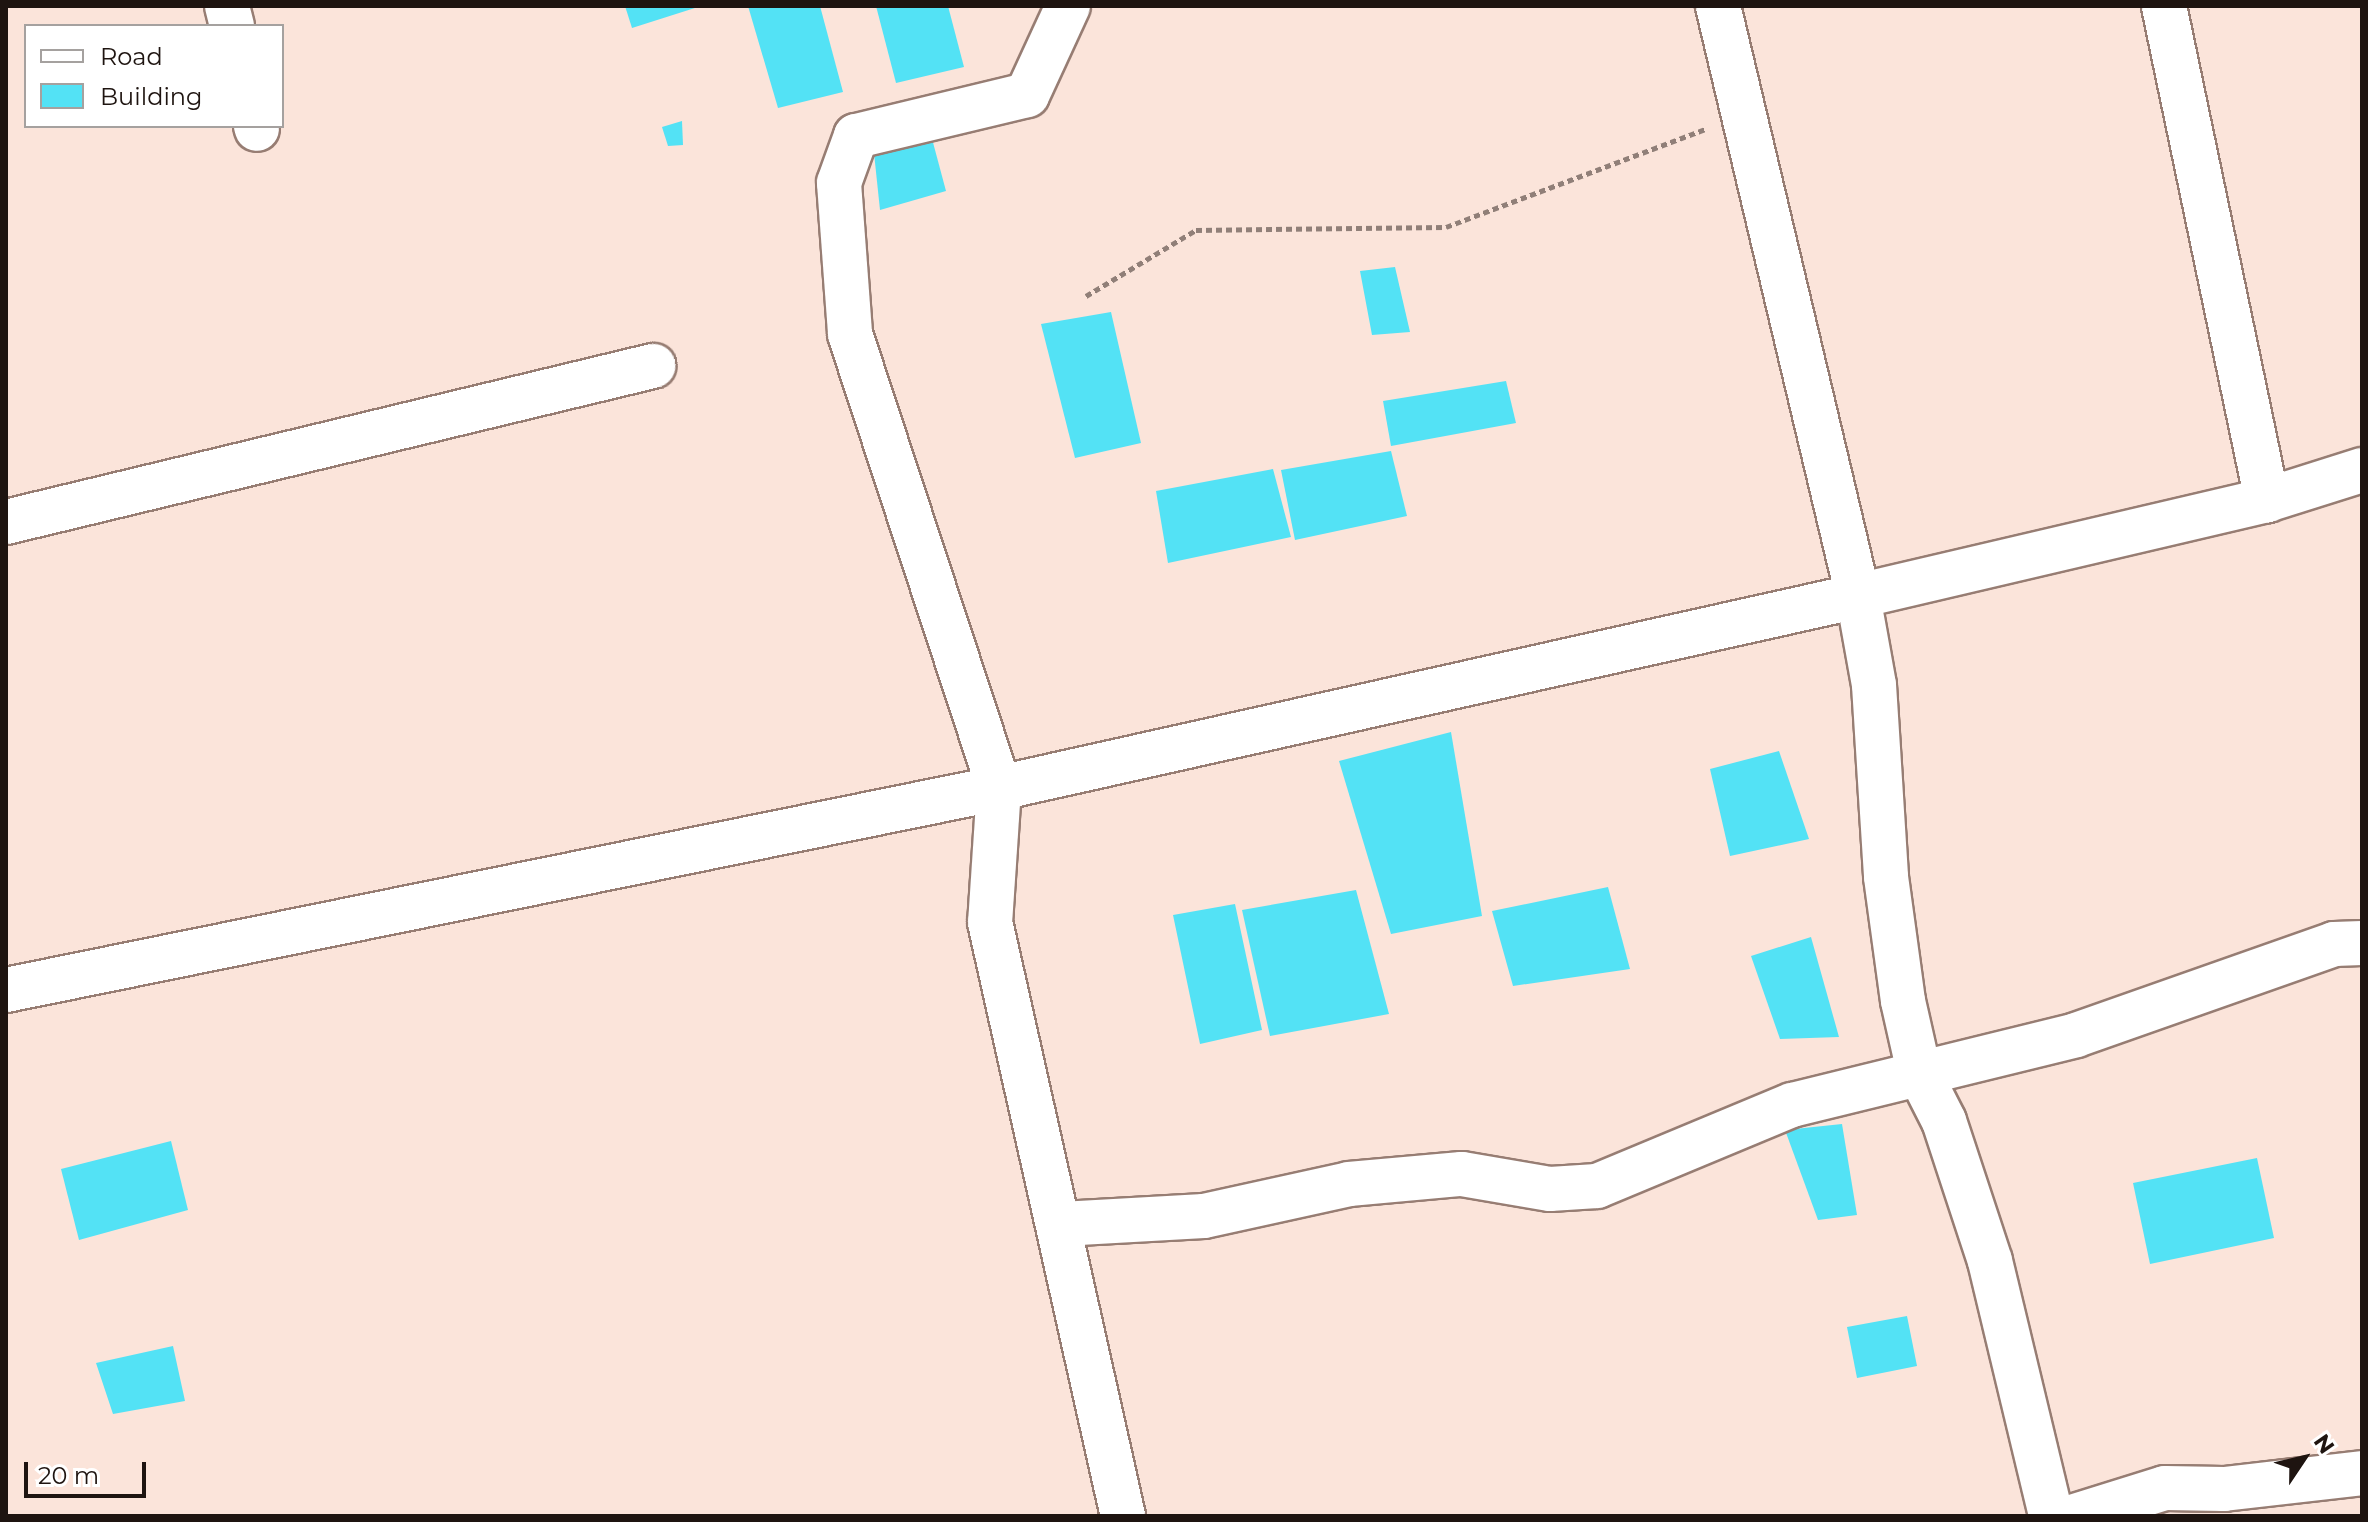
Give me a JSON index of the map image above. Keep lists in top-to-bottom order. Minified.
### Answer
{"legend":["Road","Building"],"scale_bar":"20 m","north":"top right"}
